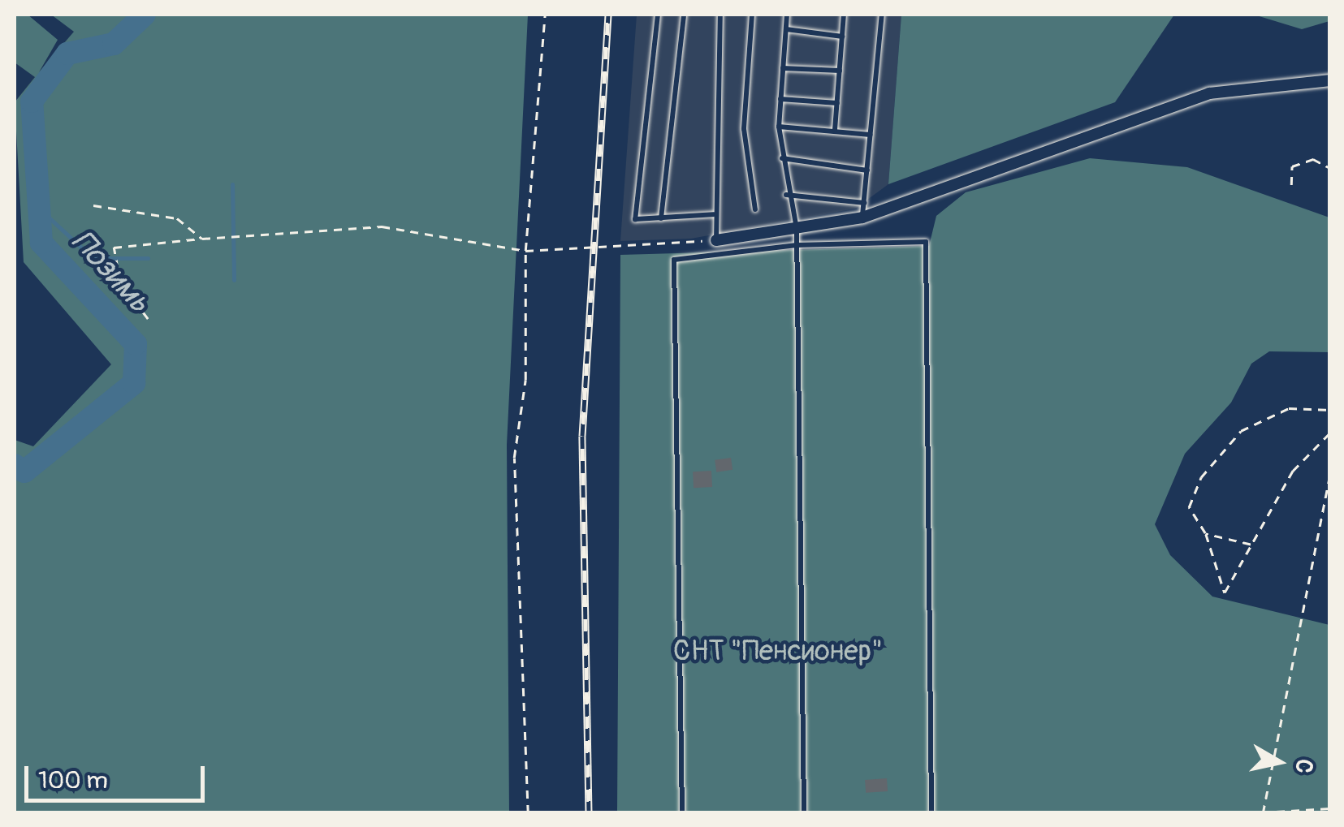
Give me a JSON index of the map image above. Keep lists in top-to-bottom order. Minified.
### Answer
{"water":["Позимь"],"parks":["СНТ \"Пенсионер\""],"scale_bar":"100 m","north":"right"}
